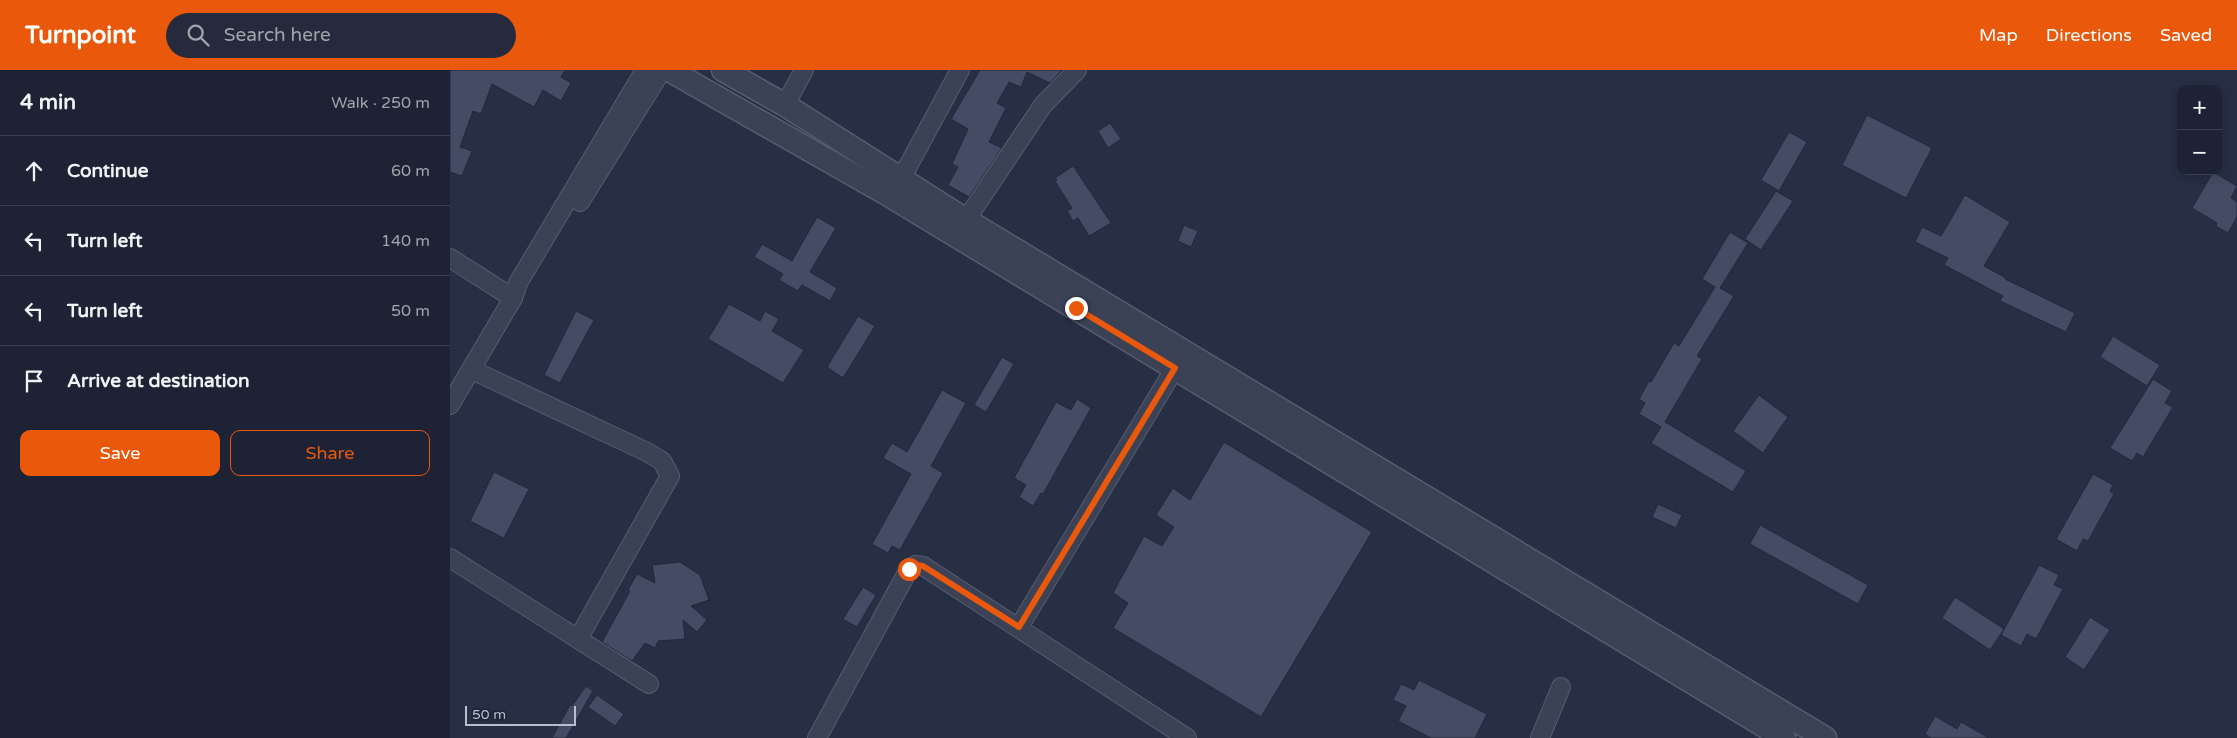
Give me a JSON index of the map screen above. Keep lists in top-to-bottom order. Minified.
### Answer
{"scale_bar":"50 m","page":{"header":"Turnpoint","search":"Search here","nav":["Map","Directions","Saved"],"heading":["4 min","Walk · 250 m"],"map_buttons":["+","−"],"list":[["Continue","60 m"],["Turn left","140 m"],["Turn left","50 m"],"Arrive at destination"],"buttons":["Save","Share"],"scale":"50 m"}}
